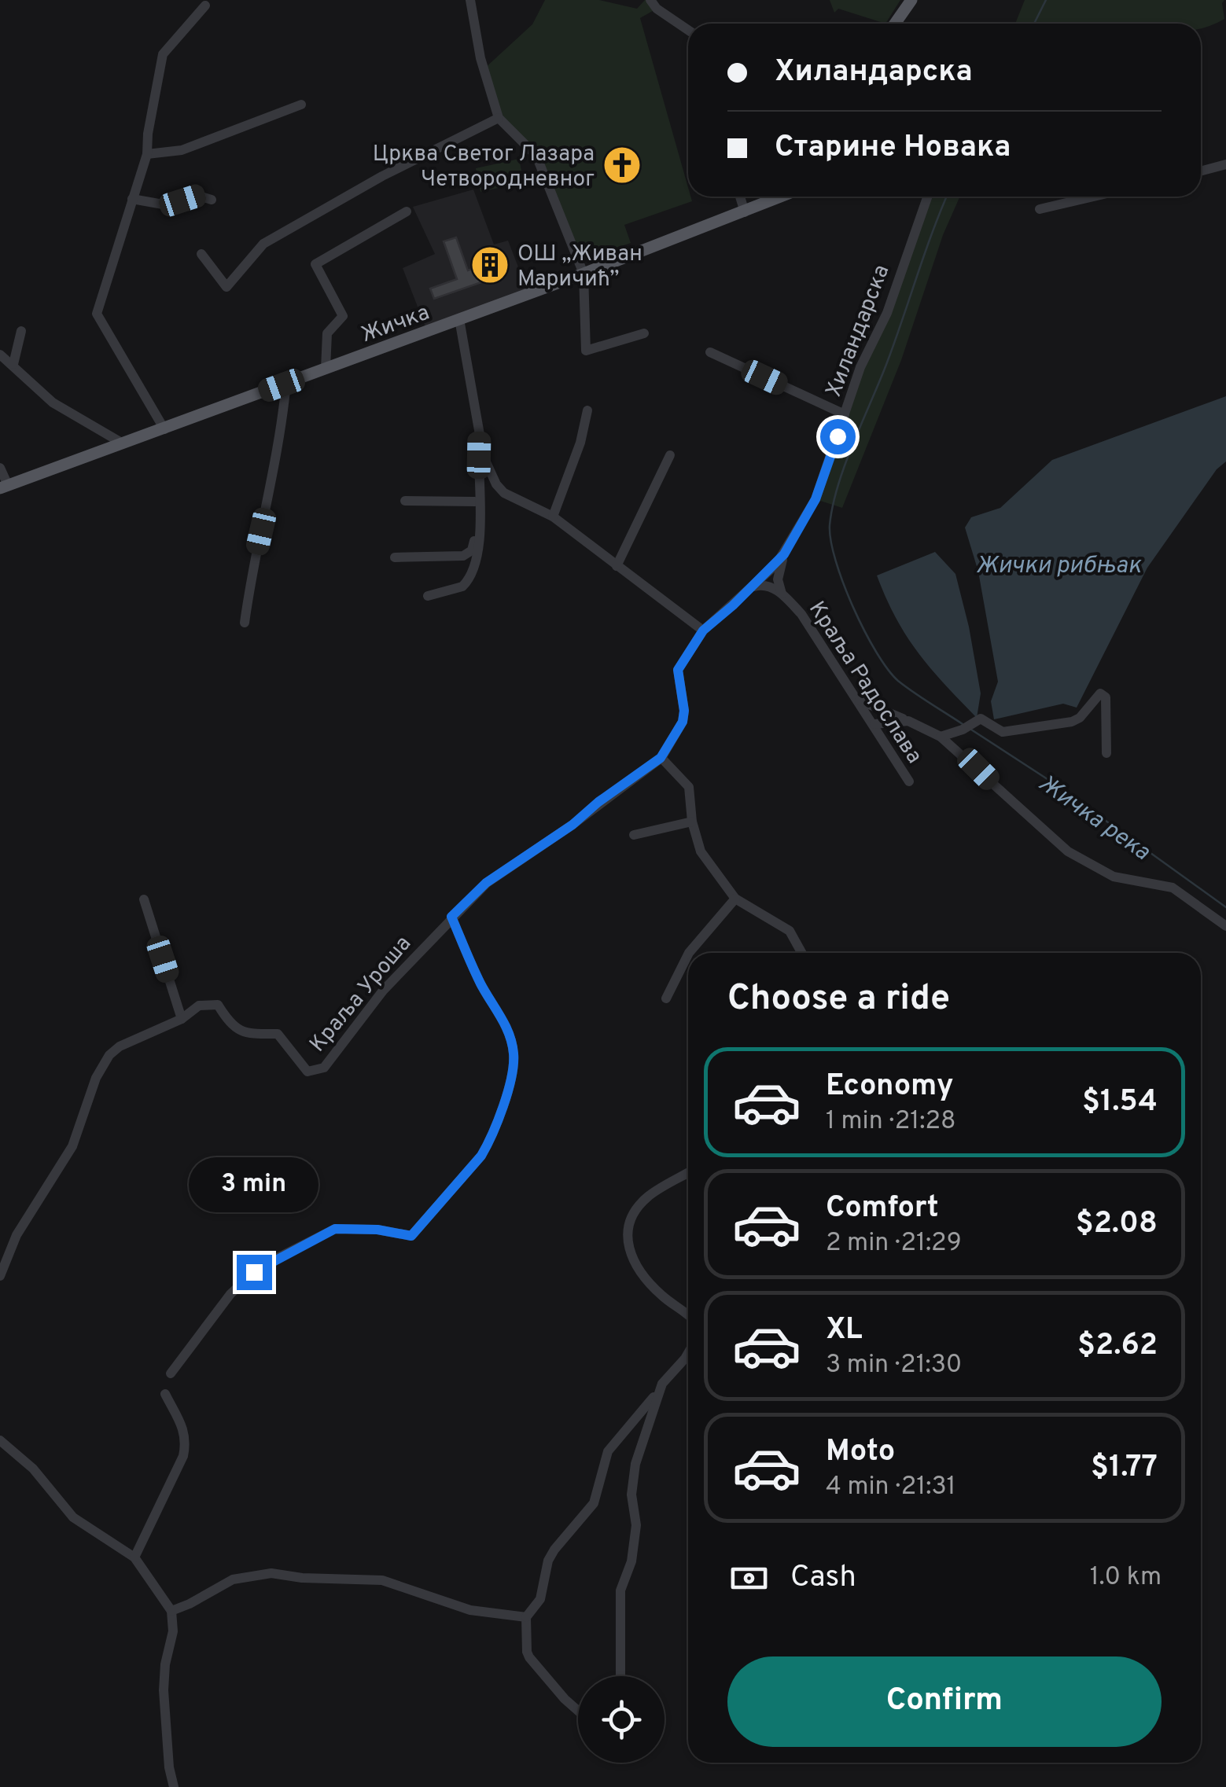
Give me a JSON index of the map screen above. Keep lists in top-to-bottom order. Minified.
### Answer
{"streets":{"main road":["Жичка"],"street":["Хиландарска","Краља Радослава","Краља Уроша"]},"crossings":[["Хиландарска","Краља Радослава"]],"water":["Жички рибњак","Жичка река"],"places":{"church":["Црква Светог Лазара Четвородневног"],"building":["ОШ „Живан Маричић”"]},"page":{"banner":["Хиландарска","Старине Новака"],"heading":"Choose a ride","list":[{"name":"Economy","note":"1 min · 21:28","value":"$1.54"},{"name":"Comfort","note":"2 min · 21:29","value":"$2.08"},{"name":"XL","note":"3 min · 21:30","value":"$2.62"},{"name":"Moto","note":"4 min · 21:31","value":"$1.77"}],"bubble":"3 min","pay":["Cash","1.0 km"],"buttons":"Confirm"}}
